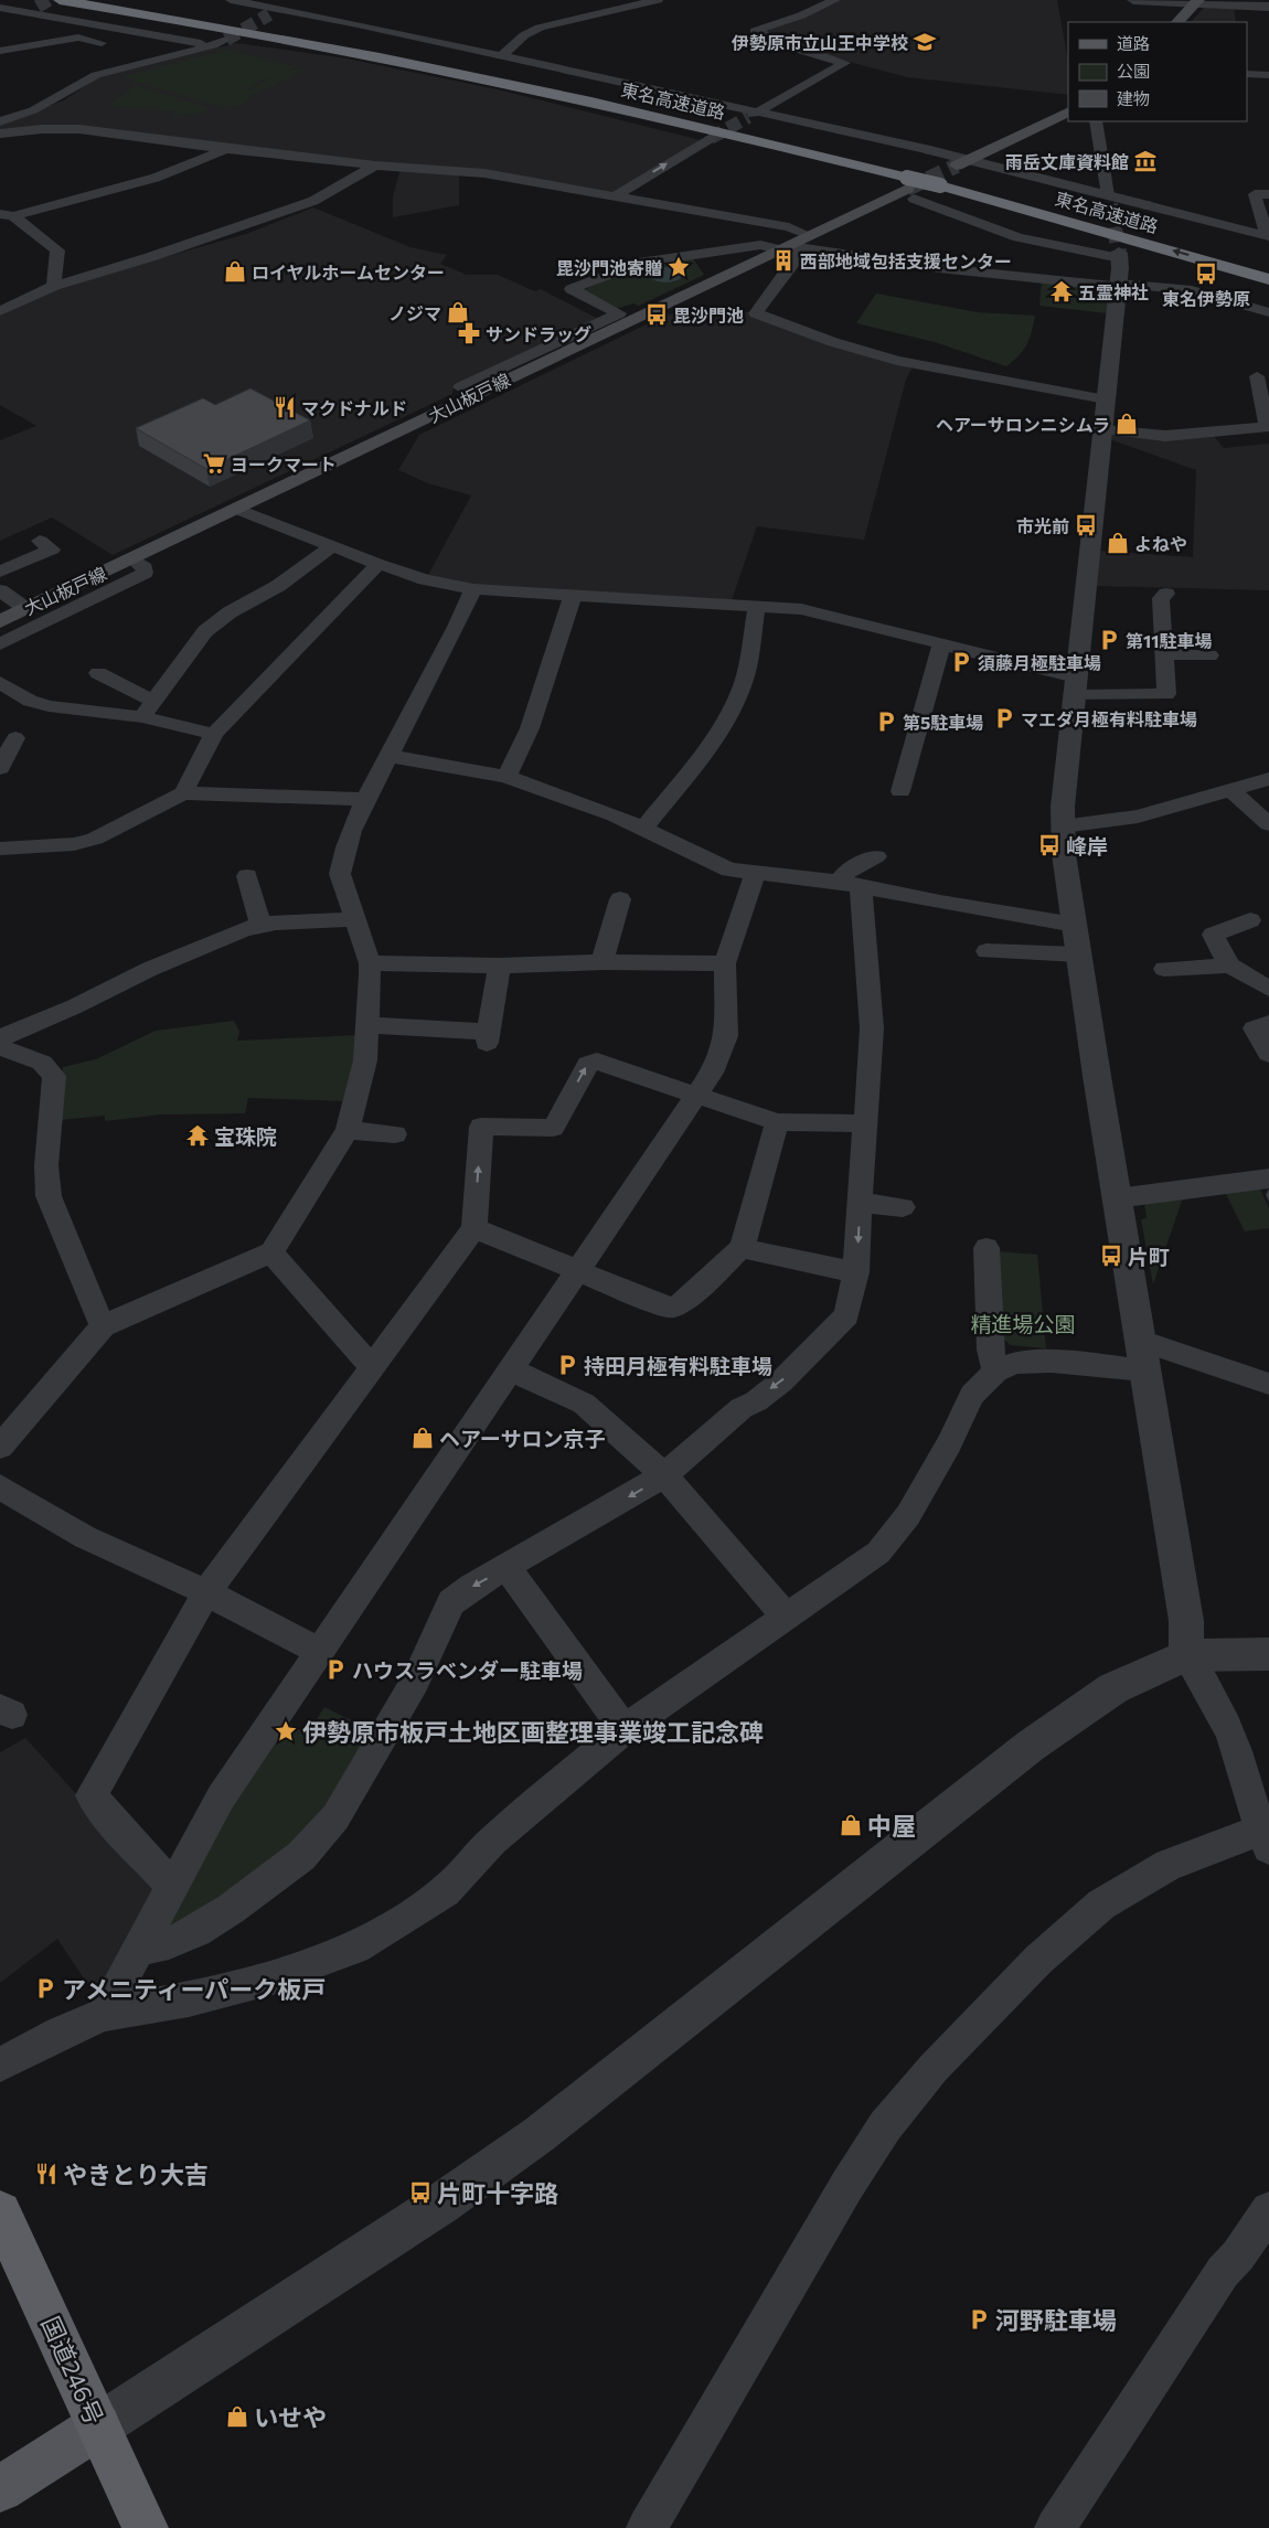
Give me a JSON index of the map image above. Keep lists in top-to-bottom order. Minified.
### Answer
{"streets":{"highway":["東名高速道路","国道246号"],"main road":["大山板戸線"]},"crossings":[["東名高速道路","大山板戸線"]],"parks":["精進場公園"],"places":{"school or university":["伊勢原市立山王中学校"],"museum":["雨岳文庫資料館"],"building":["西部地域包括支援センター"],"place":["毘沙門池寄贈","伊勢原市板戸土地区画整理事業竣工記念碑"],"shop":["ロイヤルホームセンター","ノジマ","ヘアーサロンニシムラ","よねや","ヘアーサロン京子","中屋","いせや"],"bus stop":["東名伊勢原","毘沙門池","市光前","峰岸","片町","片町十字路"],"temple":["五霊神社","宝珠院"],"pharmacy":["サンドラッグ"],"restaurant":["マクドナルド","やきとり大吉"],"supermarket":["ヨークマート"],"parking":["第11駐車場","須藤月極駐車場","マエダ月極有料駐車場","第5駐車場","持田月極有料駐車場","ハウスラベンダー駐車場","アメニティーパーク板戸","河野駐車場"]},"legend":["道路","公園","建物"]}
